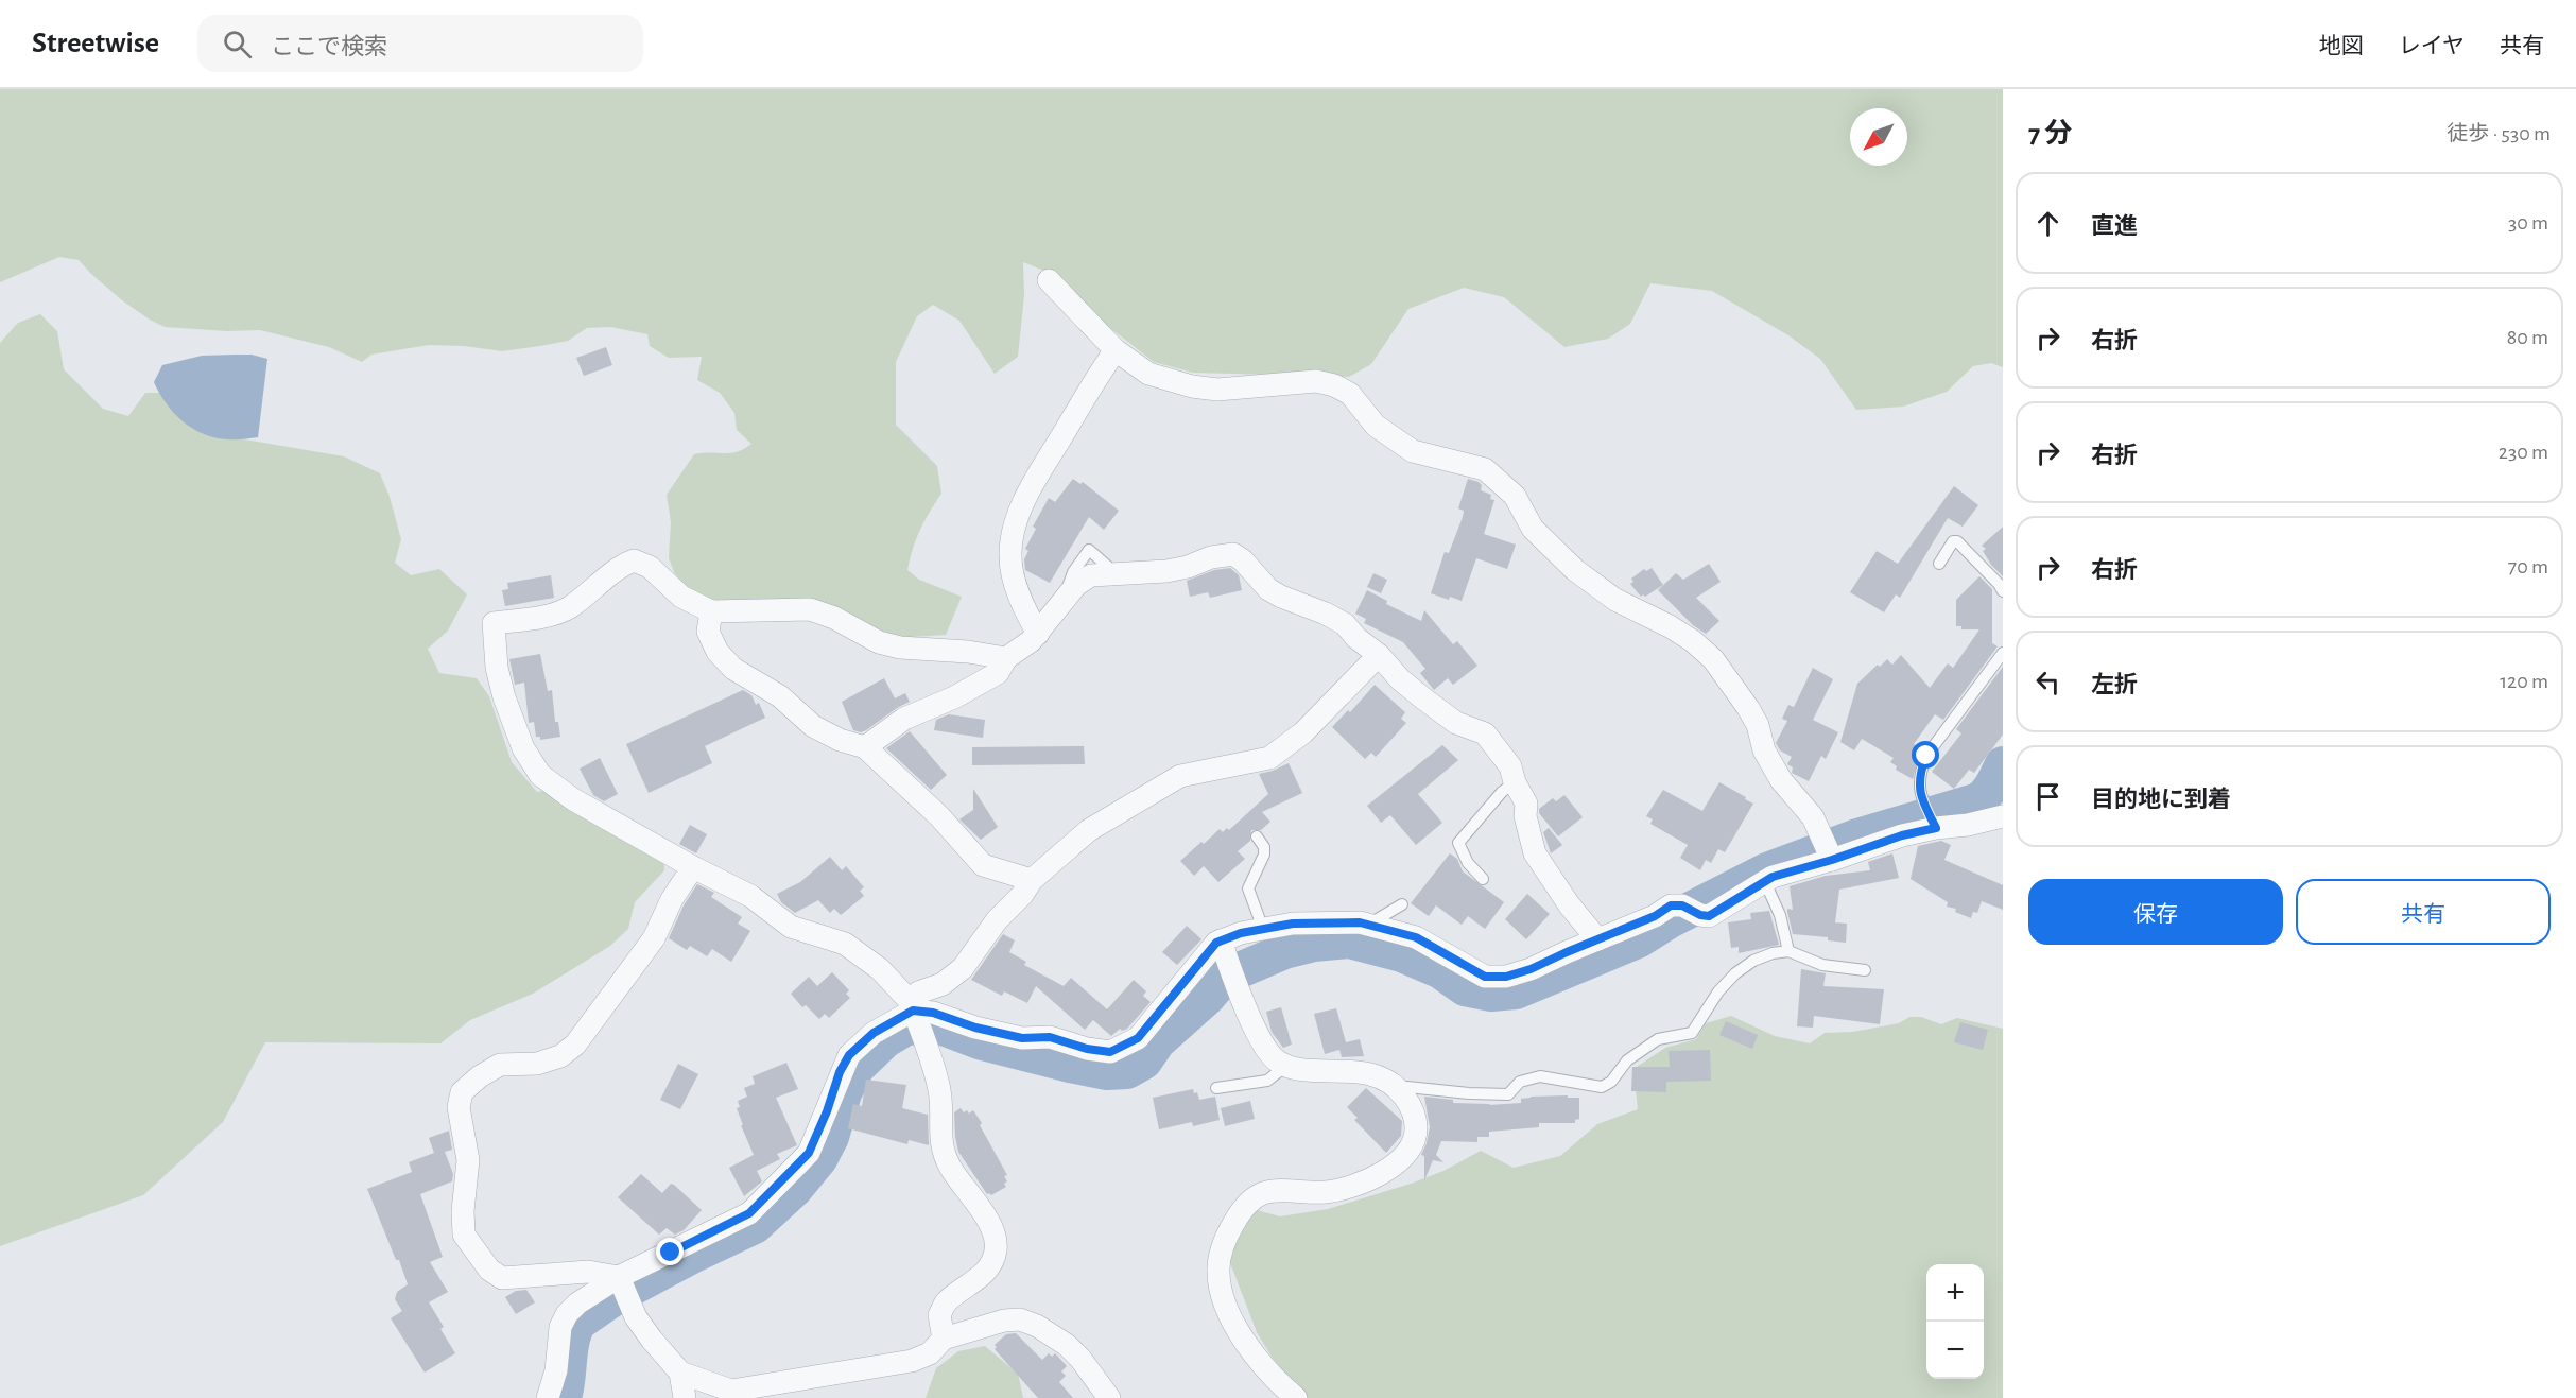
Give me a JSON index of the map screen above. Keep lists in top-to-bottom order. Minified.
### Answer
{"north":"bottom left","page":{"header":"Streetwise","search":"ここで検索","nav":["地図","レイヤ","共有"],"heading":["7 分","徒歩 · 530 m"],"list":[["直進","30 m"],["右折","80 m"],["右折","230 m"],["右折","70 m"],["左折","120 m"],"目的地に到着"],"buttons":["保存","共有"],"map_buttons":["+","−"]}}
